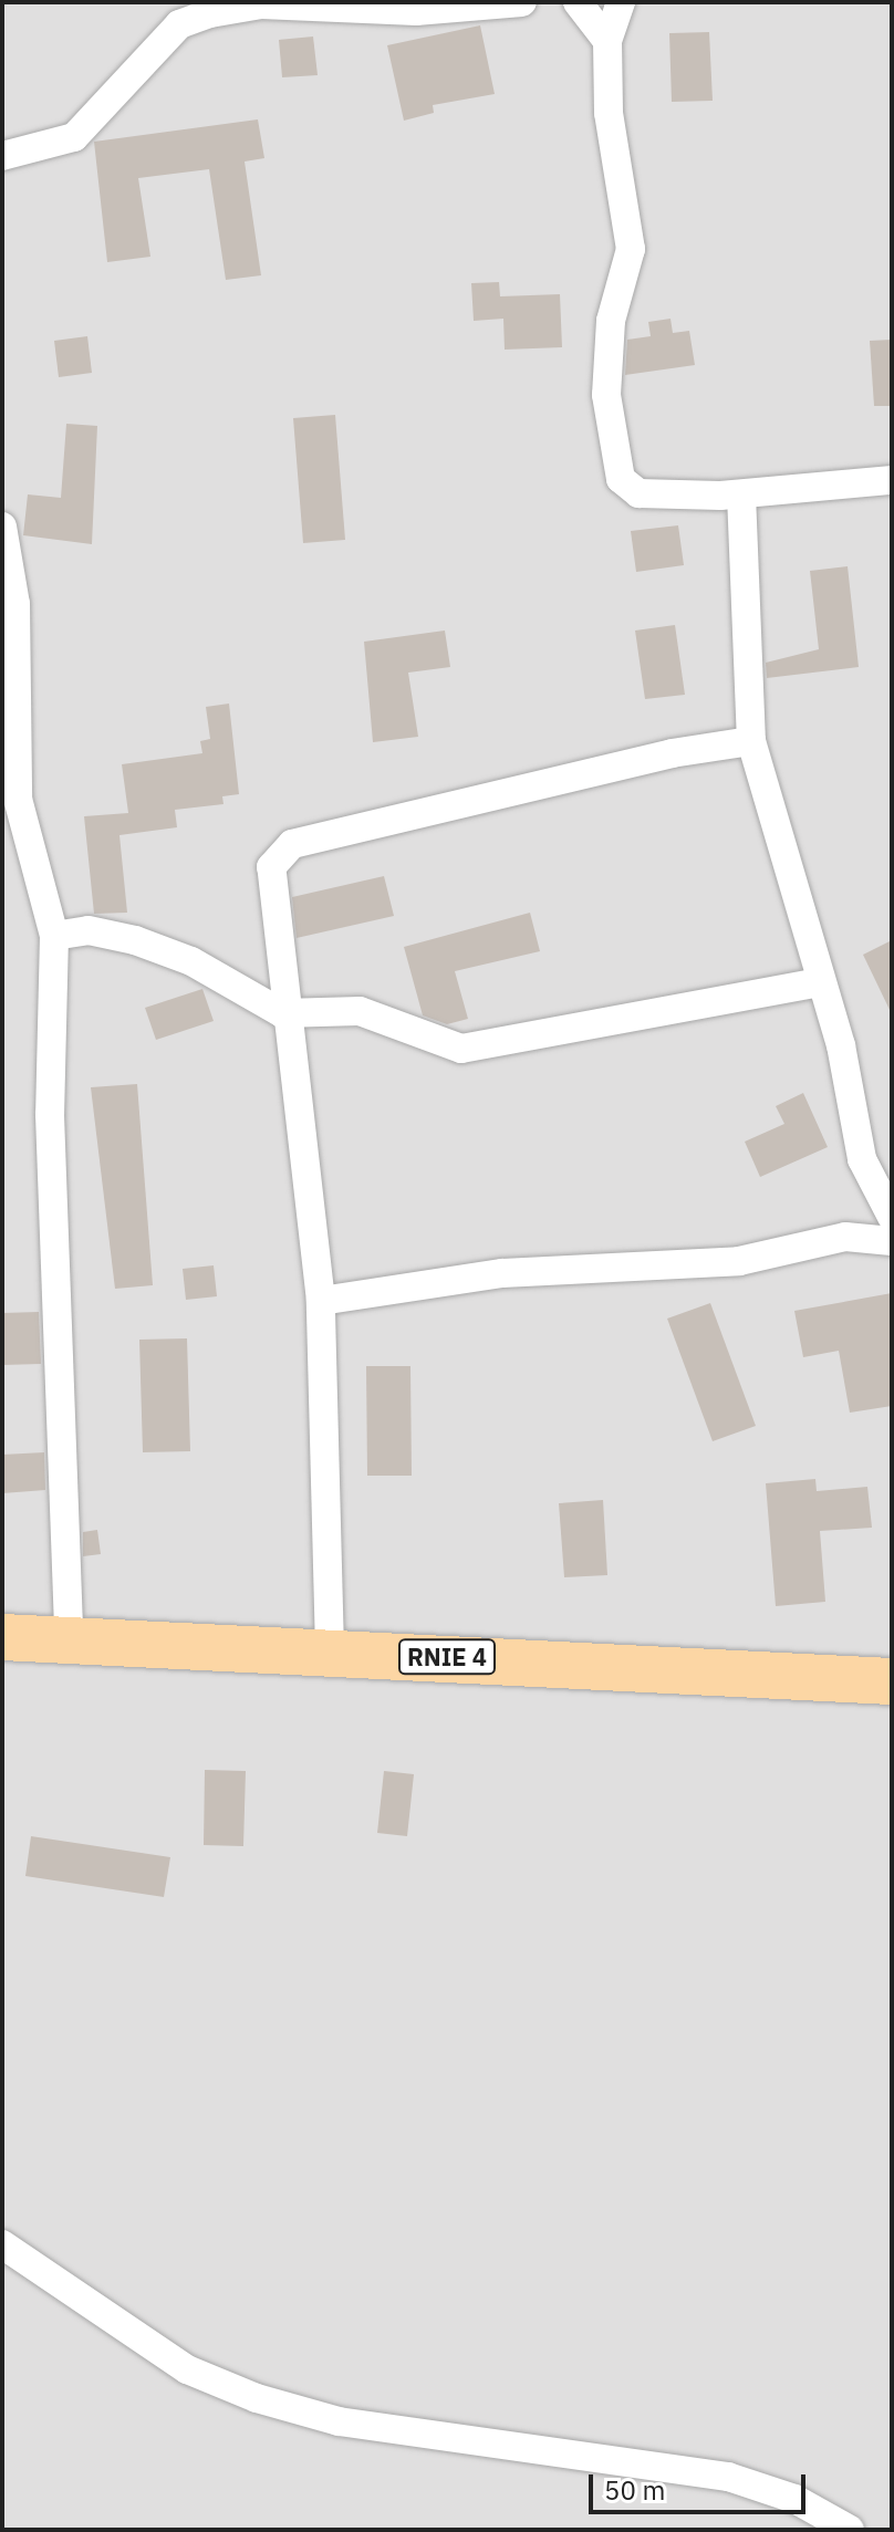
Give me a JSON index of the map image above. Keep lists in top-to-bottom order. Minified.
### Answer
{"streets":{"main road":["RNIE 4"]},"scale_bar":"50 m"}
